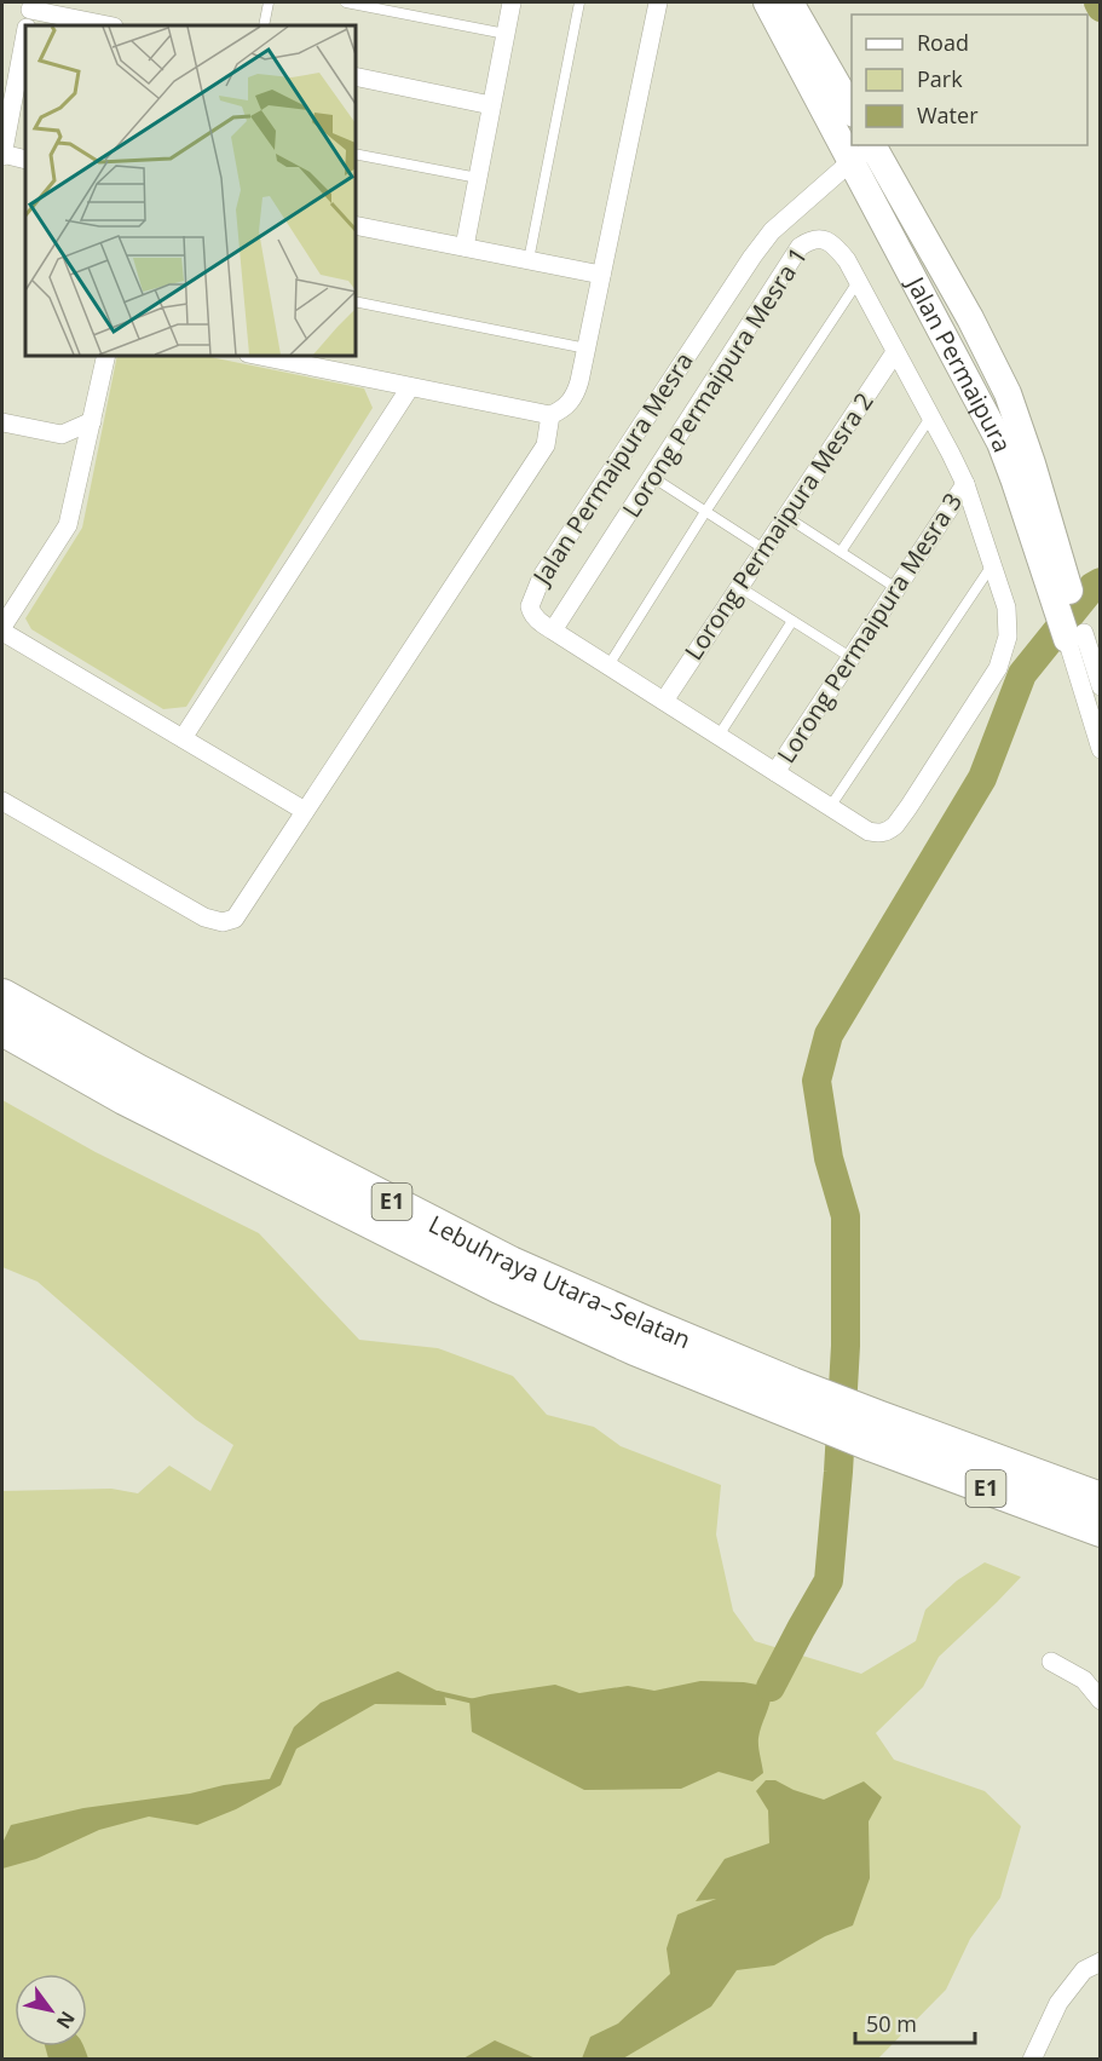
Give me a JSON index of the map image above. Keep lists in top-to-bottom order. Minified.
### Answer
{"streets":{"highway":["E1","Lebuhraya Utara–Selatan"],"main road":["Jalan Permaipura"],"street":["Lorong Permaipura Mesra 1","Jalan Permaipura Mesra","Lorong Permaipura Mesra 2","Lorong Permaipura Mesra 3"]},"crossings":[["Jalan Permaipura","Jalan Permaipura Mesra"],["Lorong Permaipura Mesra 1","Jalan Permaipura Mesra"],["Lorong Permaipura Mesra 1","Lorong Permaipura Mesra 2"],["Lorong Permaipura Mesra 1","Lorong Permaipura Mesra 3"],["Jalan Permaipura Mesra","Lorong Permaipura Mesra 2"],["Jalan Permaipura Mesra","Lorong Permaipura Mesra 3"]],"legend":["Road","Park","Water"],"scale_bar":"50 m","north":"bottom right"}
